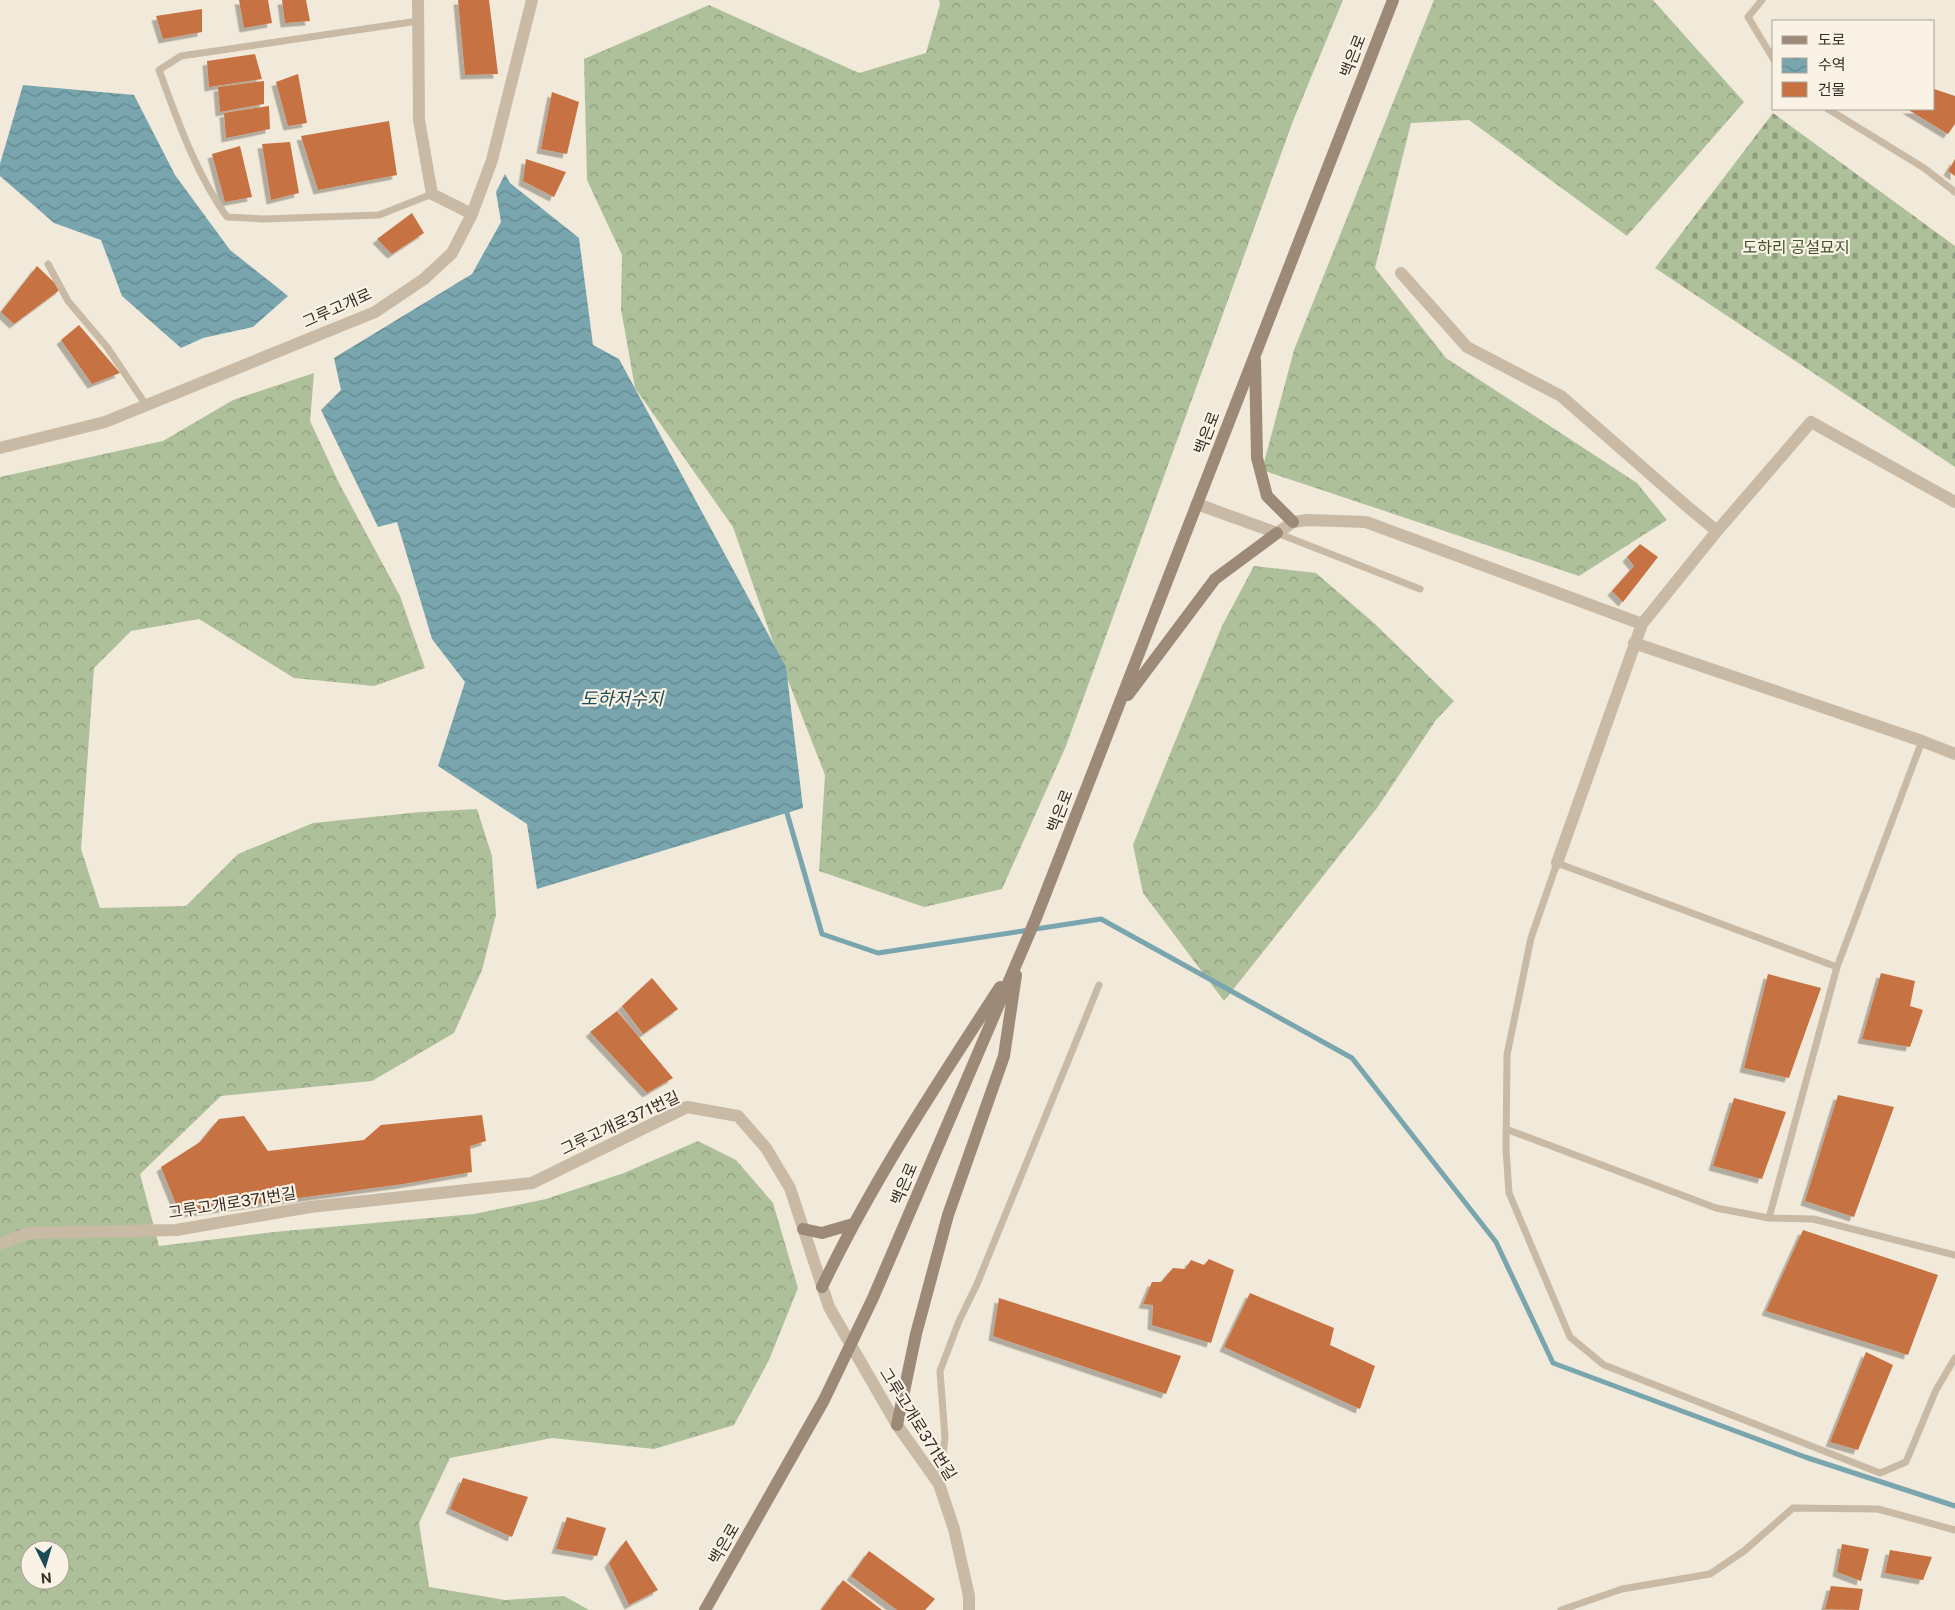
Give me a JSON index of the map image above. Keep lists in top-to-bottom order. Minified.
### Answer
{"streets":{"main road":["백은로"],"street":["그루고개로","그루고개로371번길"]},"water":["도하저수지"],"parks":["도하리 공설묘지"],"legend":["도로","수역","건물"],"north":"bottom"}
